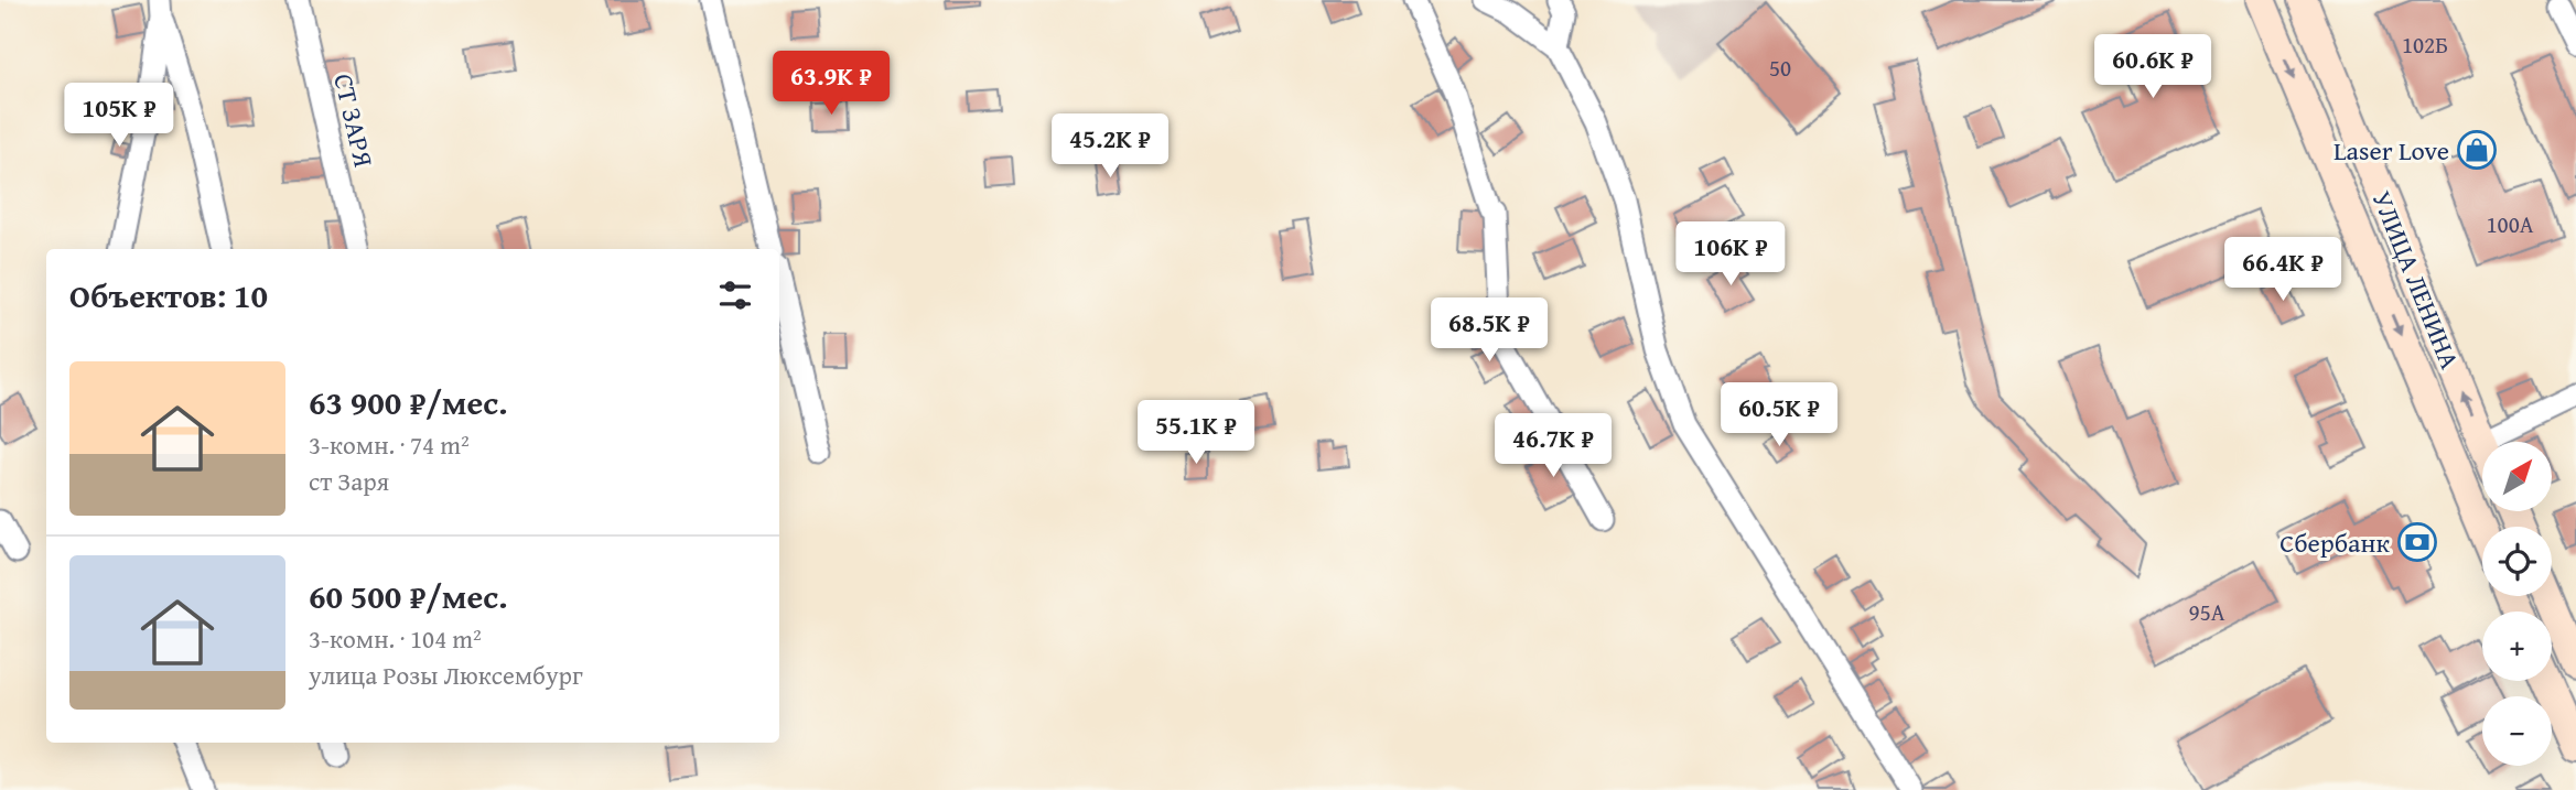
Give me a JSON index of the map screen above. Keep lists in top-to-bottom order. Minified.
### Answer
{"streets":{"main road":["УЛИЦА ЛЕНИНА"],"street":["СТ ЗАРЯ"]},"places":{"shop":["Laser Love"],"bank":["Сбербанк"]},"house_numbers":["102Б","50","100А","95А"],"north":"top right","page":{"price":["60.6K ₽","63.9K ₽","105K ₽","45.2K ₽","106K ₽","66.4K ₽","68.5K ₽","60.5K ₽","55.1K ₽","46.7K ₽"],"heading":"Объектов: 10","list":[{"name":"63 900 ₽/мес.","note":"3-комн. · 74 m² · ст Заря"},{"name":"60 500 ₽/мес.","note":"3-комн. · 104 m² · улица Розы Люксембург"}],"map_buttons":["+","−"]}}
